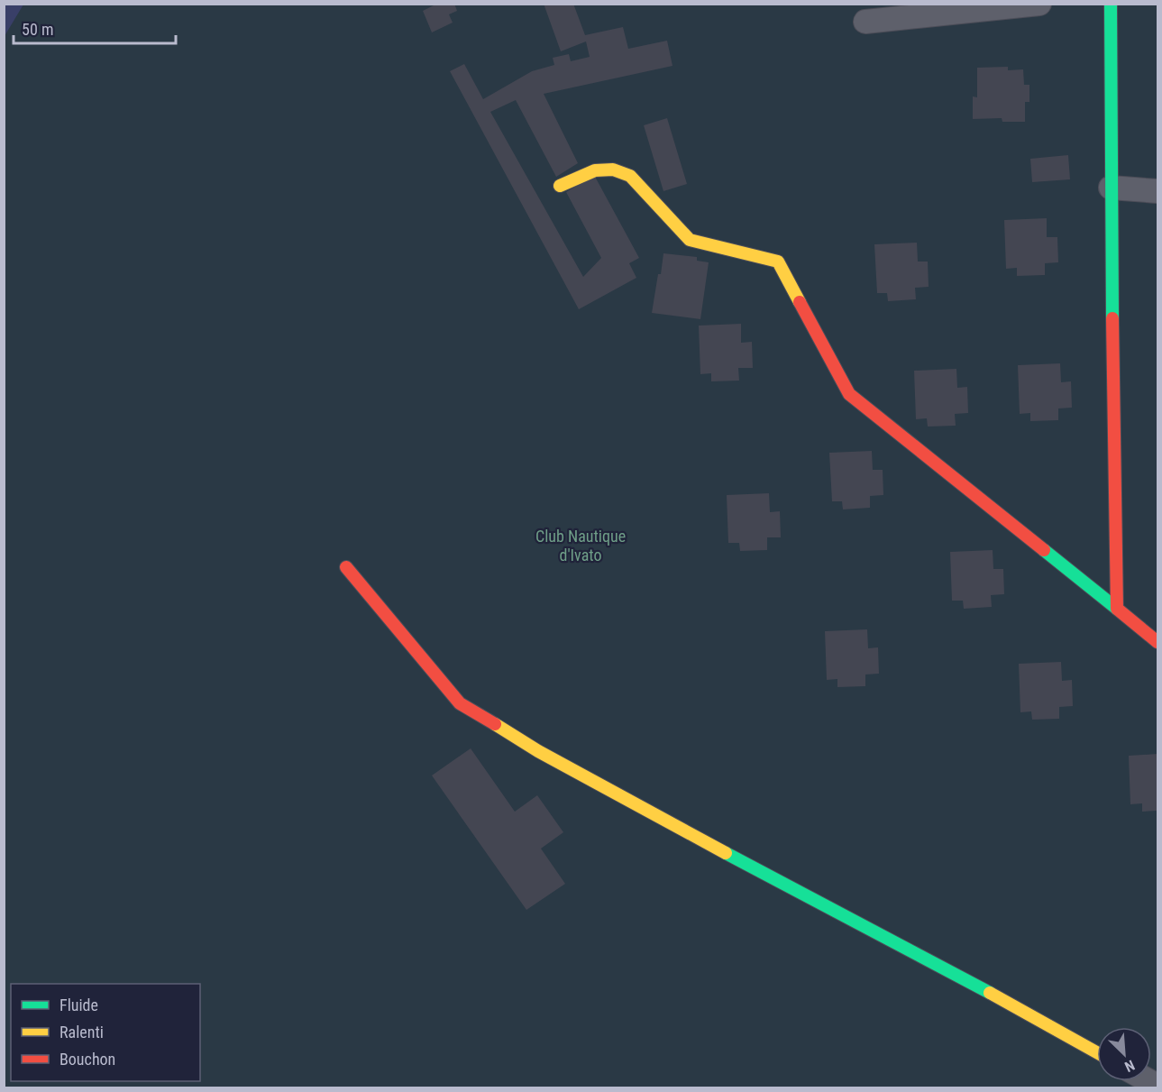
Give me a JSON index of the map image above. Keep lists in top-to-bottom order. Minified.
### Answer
{"parks":["Club Nautique d'Ivato"],"legend":["Fluide","Ralenti","Bouchon"],"scale_bar":"50 m","north":"bottom right"}
